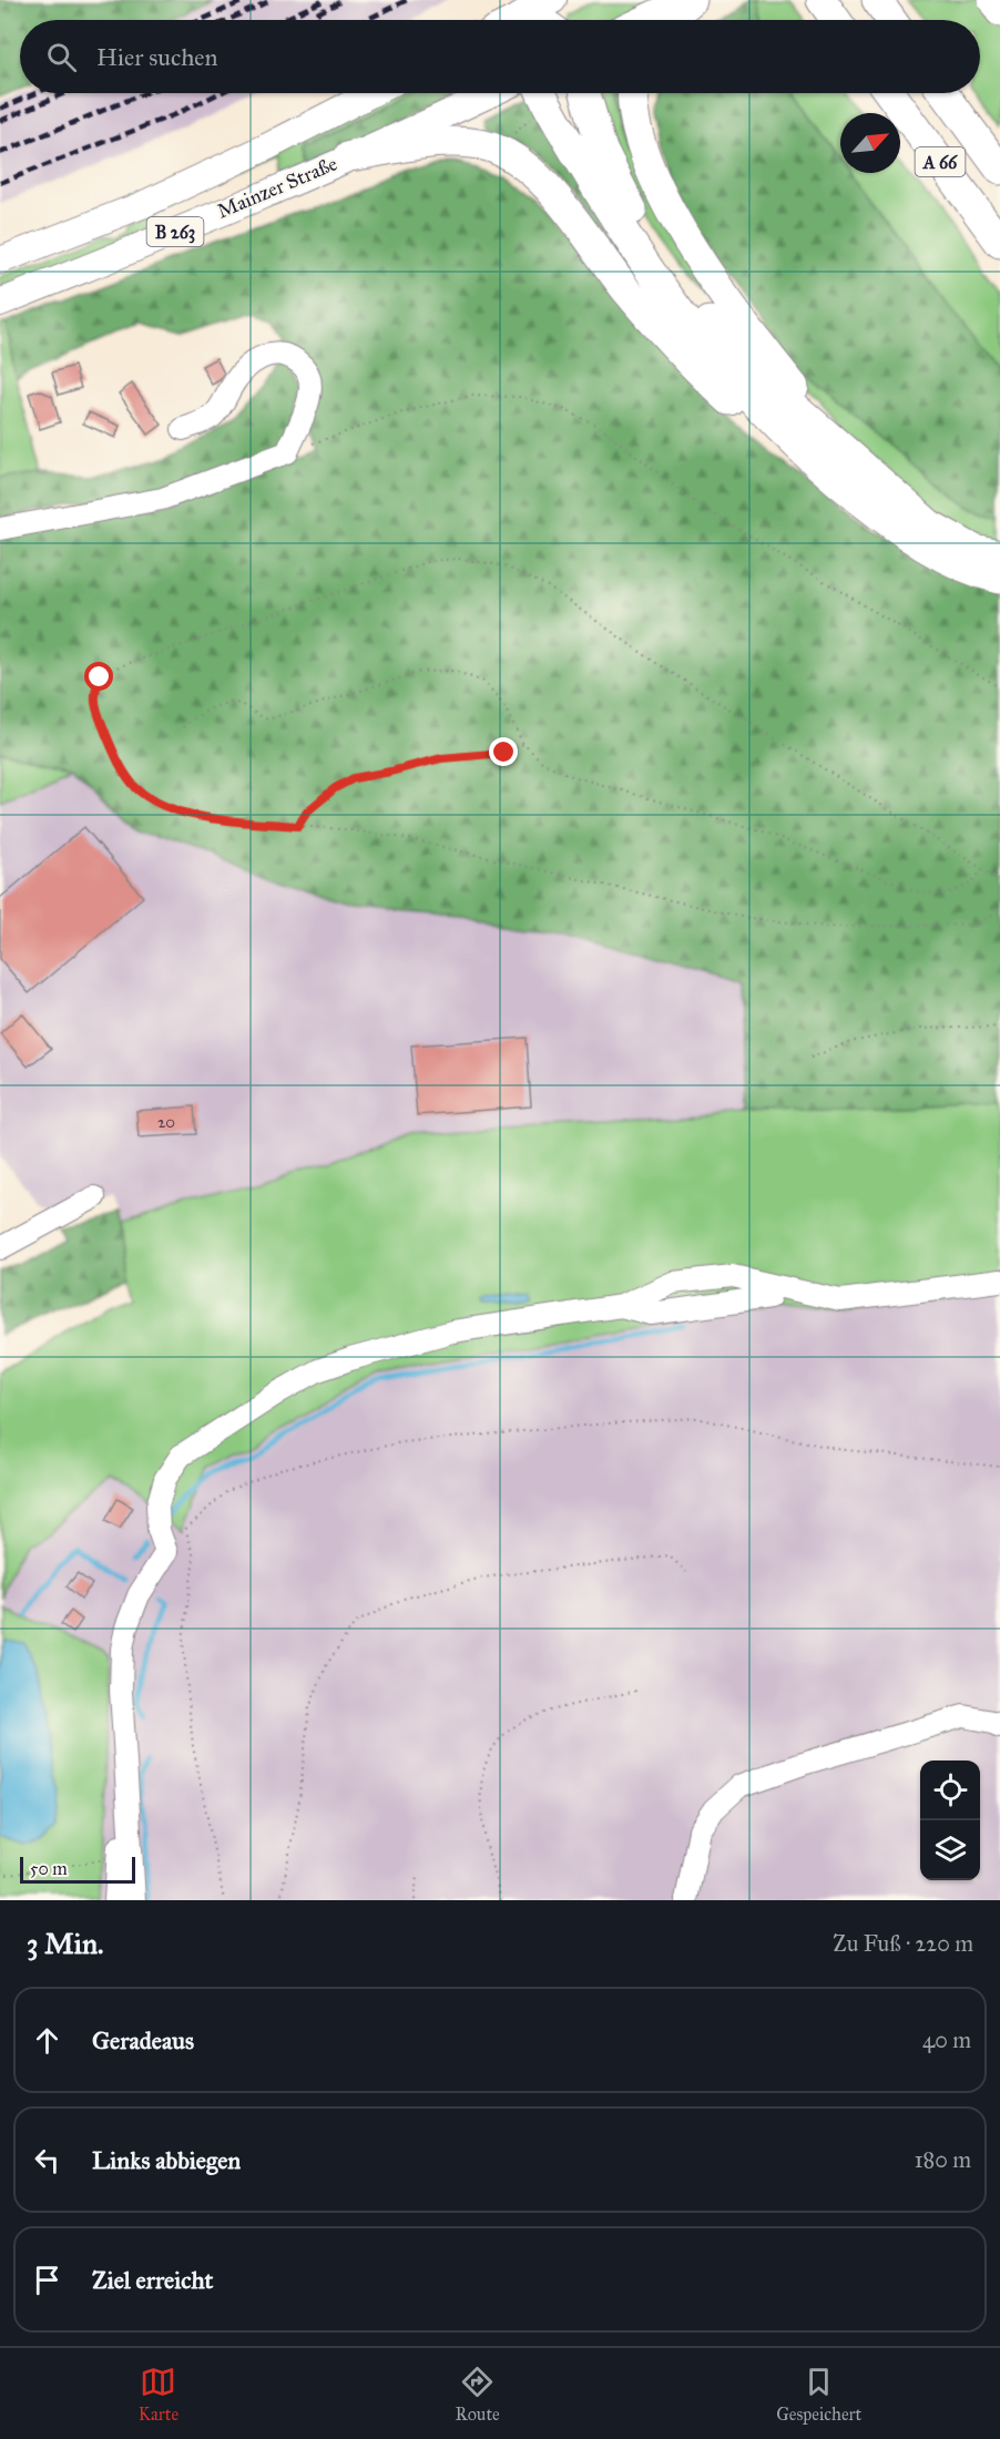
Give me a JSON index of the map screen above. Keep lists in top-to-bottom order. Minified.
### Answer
{"streets":{"highway":["A 66"],"main road":["Mainzer Straße","B 263"]},"house_numbers":["20"],"scale_bar":"50 m","north":"top right","page":{"search":"Hier suchen","scale":"50 m","heading":["3 Min.","Zu Fuß · 220 m"],"list":[["Geradeaus","40 m"],["Links abbiegen","180 m"],"Ziel erreicht"],"nav":["Karte","Route","Gespeichert"]}}
